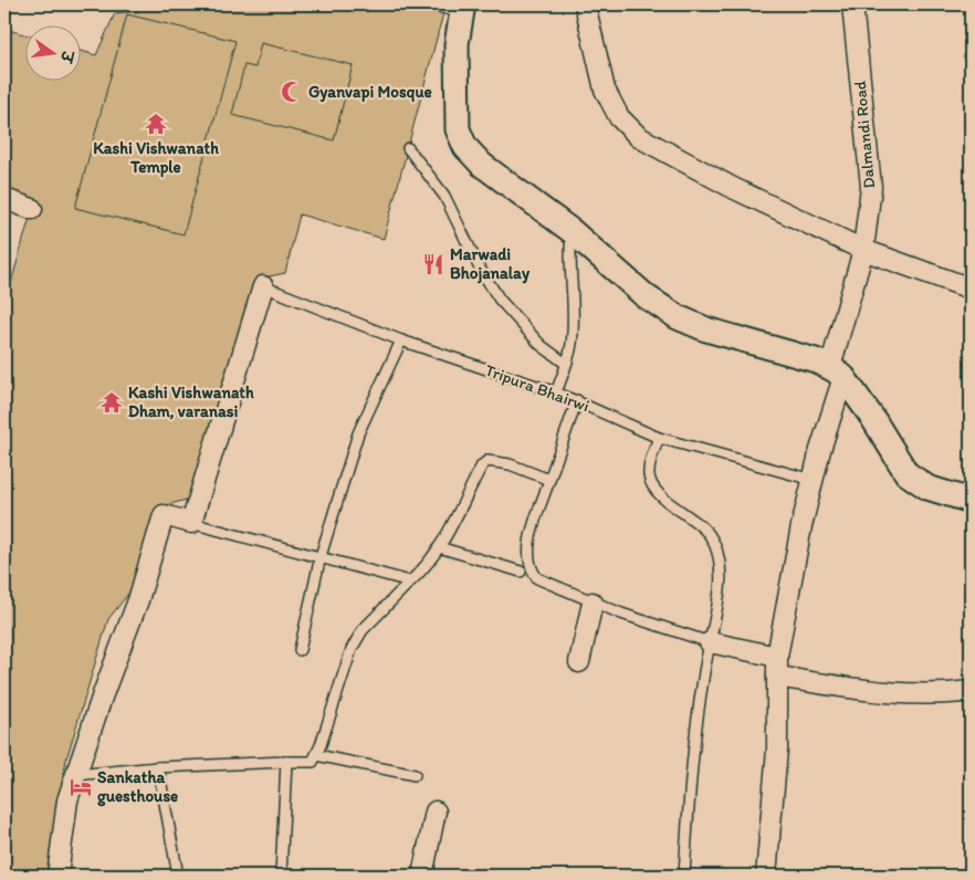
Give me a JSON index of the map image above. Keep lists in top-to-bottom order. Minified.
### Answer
{"streets":{"street":["Dalmandi Road"],"lane":["Tripura Bhairwi"]},"crossings":[["Dalmandi Road","Tripura Bhairwi"]],"places":{"mosque":["Gyanvapi Mosque"],"temple":["Kashi Vishwanath Temple","Kashi Vishwanath Dham, varanasi"],"restaurant":["Marwadi Bhojanalay"],"hotel":["Sankatha guesthouse"]},"north":"right"}
